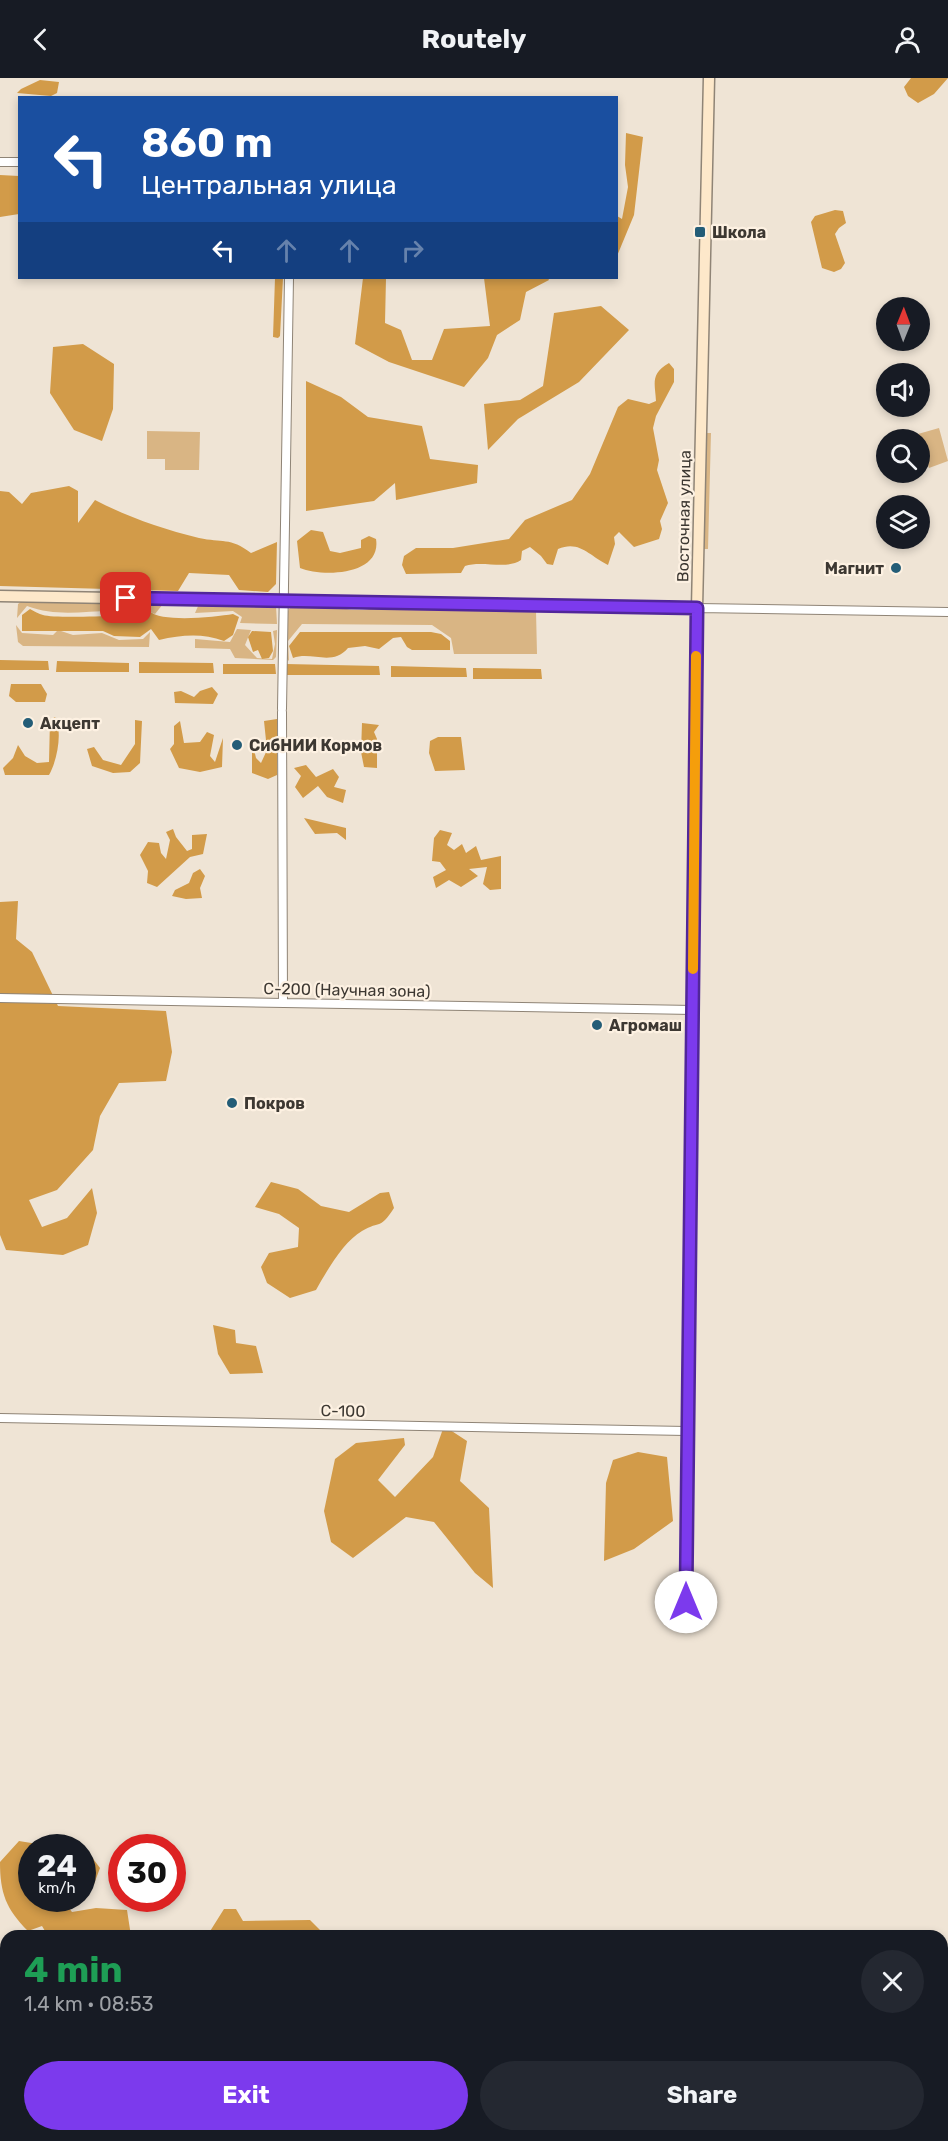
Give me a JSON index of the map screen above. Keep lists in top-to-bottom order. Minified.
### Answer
{"streets":{"main road":["Восточная улица"],"street":["С-200 (Научная зона)","С-100"]},"crossings":[["Восточная улица","С-200 (Научная зона)"],["Восточная улица","С-100"]],"places":{"transit":["Школа"],"other":["Магнит","Акцепт","СибНИИ Кормов","Агромаш","Покров"]},"north":"top","page":{"header":"Routely","turn":["860 m","Центральная улица"],"speed":"24 km/h","limit":"30","heading":["4 min","1.4 km · 08:53"],"buttons":["Exit","Share"]}}
